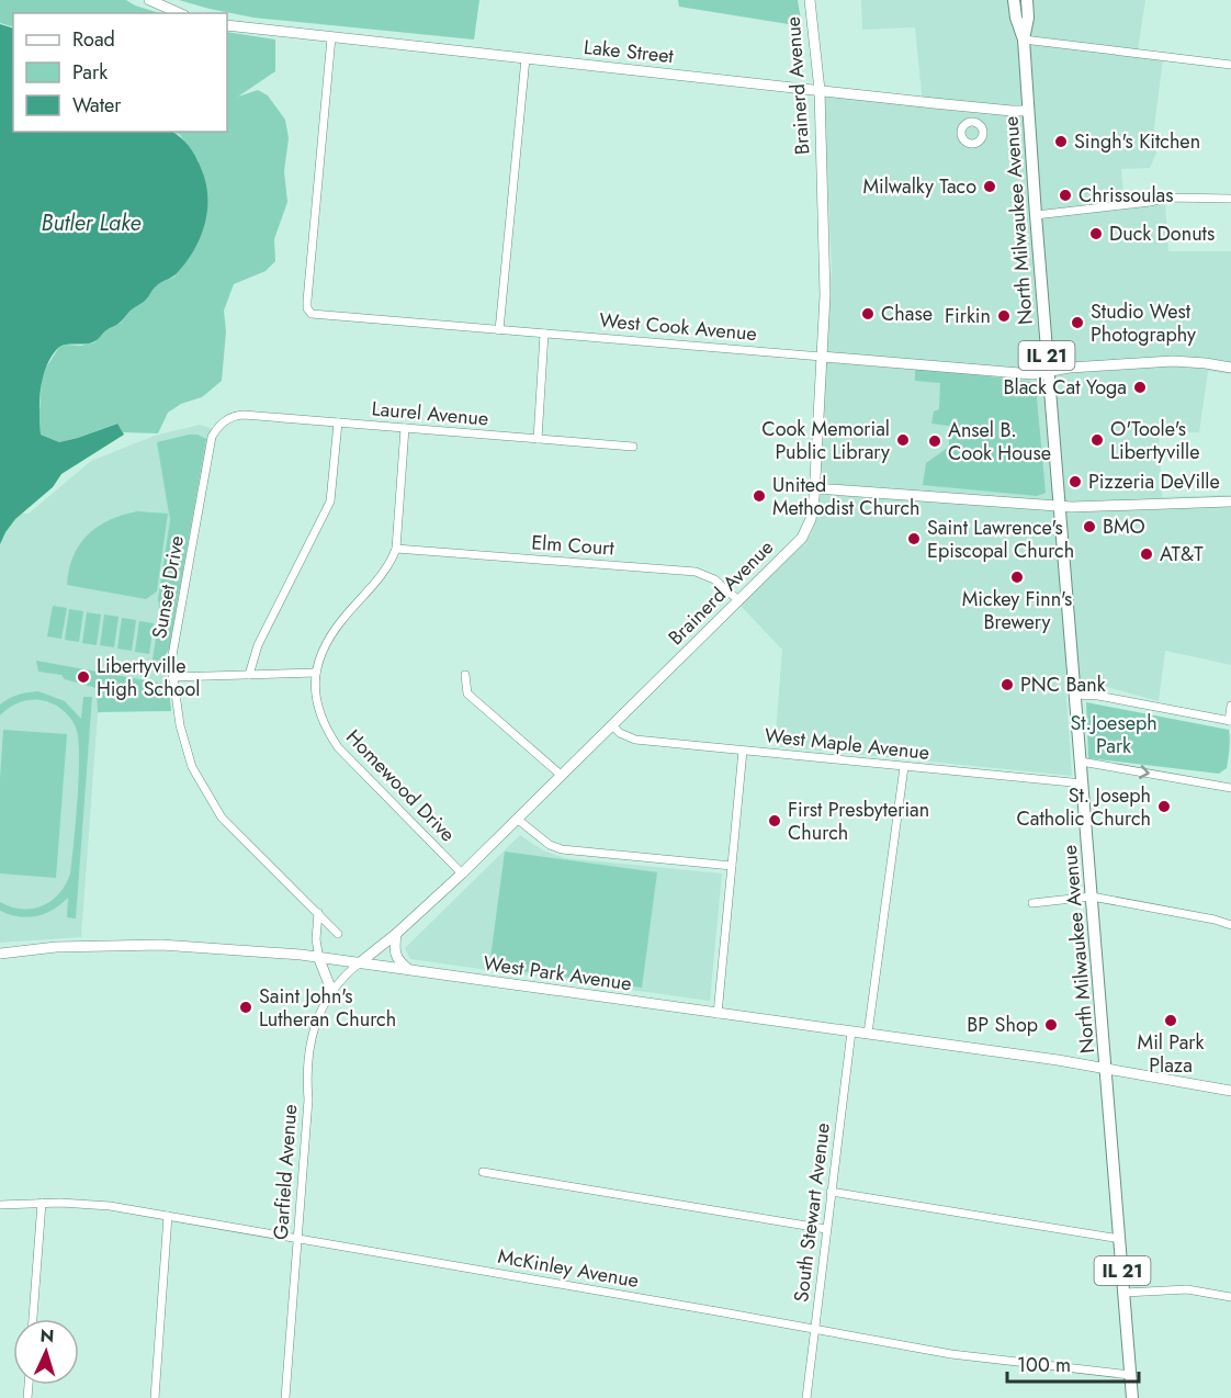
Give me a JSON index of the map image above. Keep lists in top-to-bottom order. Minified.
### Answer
{"streets":{"main road":["North Milwaukee Avenue","IL 21"],"street":["Lake Street","Brainerd Avenue","West Cook Avenue","Laurel Avenue","Elm Court","Sunset Drive","West Maple Avenue","Homewood Drive","West Park Avenue","Garfield Avenue","South Stewart Avenue","McKinley Avenue"]},"crossings":[["Lake Street","Brainerd Avenue"],["Lake Street","North Milwaukee Avenue"],["Lake Street","West Cook Avenue"],["Brainerd Avenue","West Cook Avenue"],["Brainerd Avenue","Elm Court"],["Brainerd Avenue","West Maple Avenue"],["Brainerd Avenue","Homewood Drive"],["Brainerd Avenue","West Park Avenue"],["Brainerd Avenue","Garfield Avenue"],["North Milwaukee Avenue","West Cook Avenue"],["North Milwaukee Avenue","IL 21"],["North Milwaukee Avenue","West Maple Avenue"],["North Milwaukee Avenue","West Park Avenue"],["IL 21","West Park Avenue"],["IL 21","McKinley Avenue"],["Laurel Avenue","Sunset Drive"],["Laurel Avenue","Homewood Drive"],["Elm Court","Homewood Drive"],["West Park Avenue","Garfield Avenue"],["West Park Avenue","South Stewart Avenue"],["Garfield Avenue","McKinley Avenue"],["South Stewart Avenue","McKinley Avenue"]],"water":["Butler Lake"],"parks":["St.Joeseph Park"],"places":["Singh's Kitchen","Milwalky Taco","Chrissoulas","Duck Donuts","Chase","Firkin","Studio West Photography","Black Cat Yoga","Cook Memorial Public Library","O'Toole's Libertyville","Ansel B. Cook House","Pizzeria DeVille","United Methodist Church","BMO","Saint Lawrence's Episcopal Church","AT&T","Mickey Finn's Brewery","Libertyville High School","PNC Bank","St. Joseph Catholic Church","First Presbyterian Church","Saint John's Lutheran Church","Mil Park Plaza","BP Shop"],"legend":["Road","Park","Water"],"scale_bar":"100 m","north":"top"}
